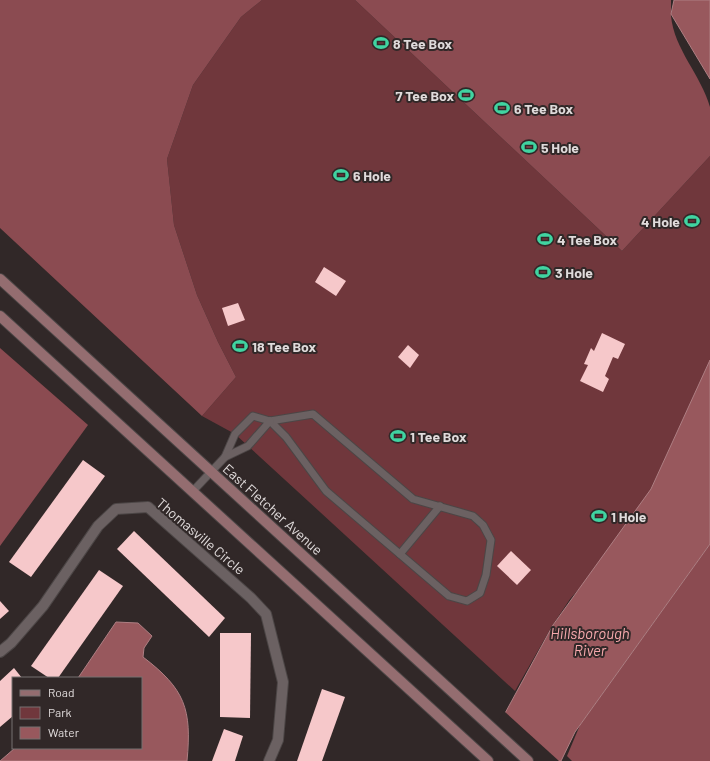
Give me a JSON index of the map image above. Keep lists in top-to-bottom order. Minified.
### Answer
{"streets":{"main road":["East Fletcher Avenue"],"street":["Thomasville Circle"]},"water":["Hillsborough River"],"places":{"sports":["8 Tee Box","7 Tee Box","6 Tee Box","5 Hole","6 Hole","4 Hole","4 Tee Box","3 Hole","18 Tee Box","1 Tee Box","1 Hole"]},"legend":["Road","Park","Water"]}
